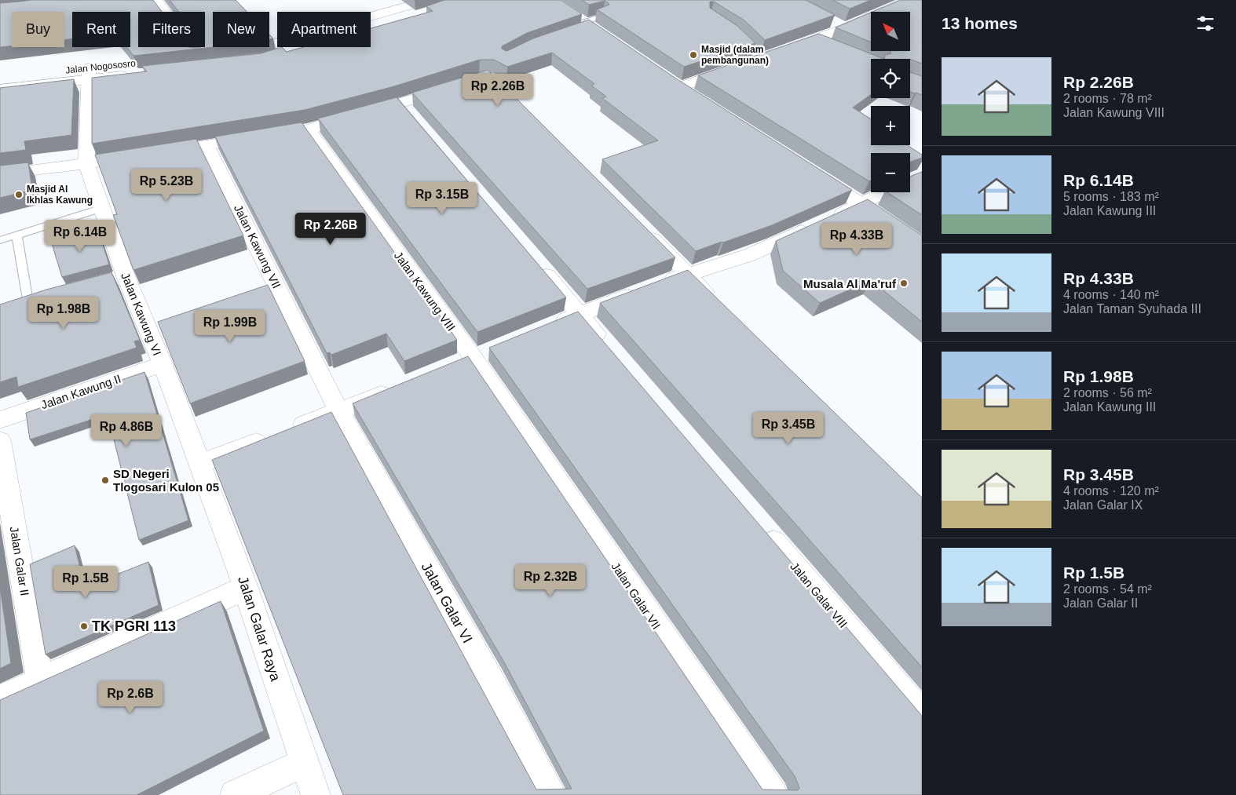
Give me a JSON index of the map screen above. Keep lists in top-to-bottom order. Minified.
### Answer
{"streets":{"street":["Jalan Nogososro","Jalan Kawung VII","Jalan Kawung VIII","Jalan Kawung VI","Jalan Kawung II","Jalan Galar II","Jalan Galar VIII","Jalan Galar VII","Jalan Galar VI","Jalan Galar Raya"]},"crossings":[["Jalan Nogososro","Jalan Kawung VI"],["Jalan Kawung VII","Jalan Galar VI"],["Jalan Kawung VIII","Jalan Galar VII"],["Jalan Kawung VI","Jalan Kawung II"],["Jalan Kawung VI","Jalan Galar Raya"]],"places":["Masjid (dalam pembangunan)","Masjid Al Ikhlas Kawung","Musala Al Ma'ruf","SD Negeri Tlogosari Kulon 05","TK PGRI 113"],"north":"top left","page":{"heading":"13 homes","map_buttons":["+","−"],"chip":["Buy","Rent","Filters","New","Apartment"],"list":[{"name":"Rp 2.26B","note":"2 rooms · 78 m² · Jalan Kawung VIII"},{"name":"Rp 6.14B","note":"5 rooms · 183 m² · Jalan Kawung III"},{"name":"Rp 4.33B","note":"4 rooms · 140 m² · Jalan Taman Syuhada III"},{"name":"Rp 1.98B","note":"2 rooms · 56 m² · Jalan Kawung III"},{"name":"Rp 3.45B","note":"4 rooms · 120 m² · Jalan Galar IX"},{"name":"Rp 1.5B","note":"2 rooms · 54 m² · Jalan Galar II"}],"price":["Rp 2.26B","Rp 5.23B","Rp 3.15B","Rp 2.26B","Rp 6.14B","Rp 4.33B","Rp 1.98B","Rp 1.99B","Rp 3.45B","Rp 4.86B","Rp 2.32B","Rp 1.5B","Rp 2.6B"]}}
